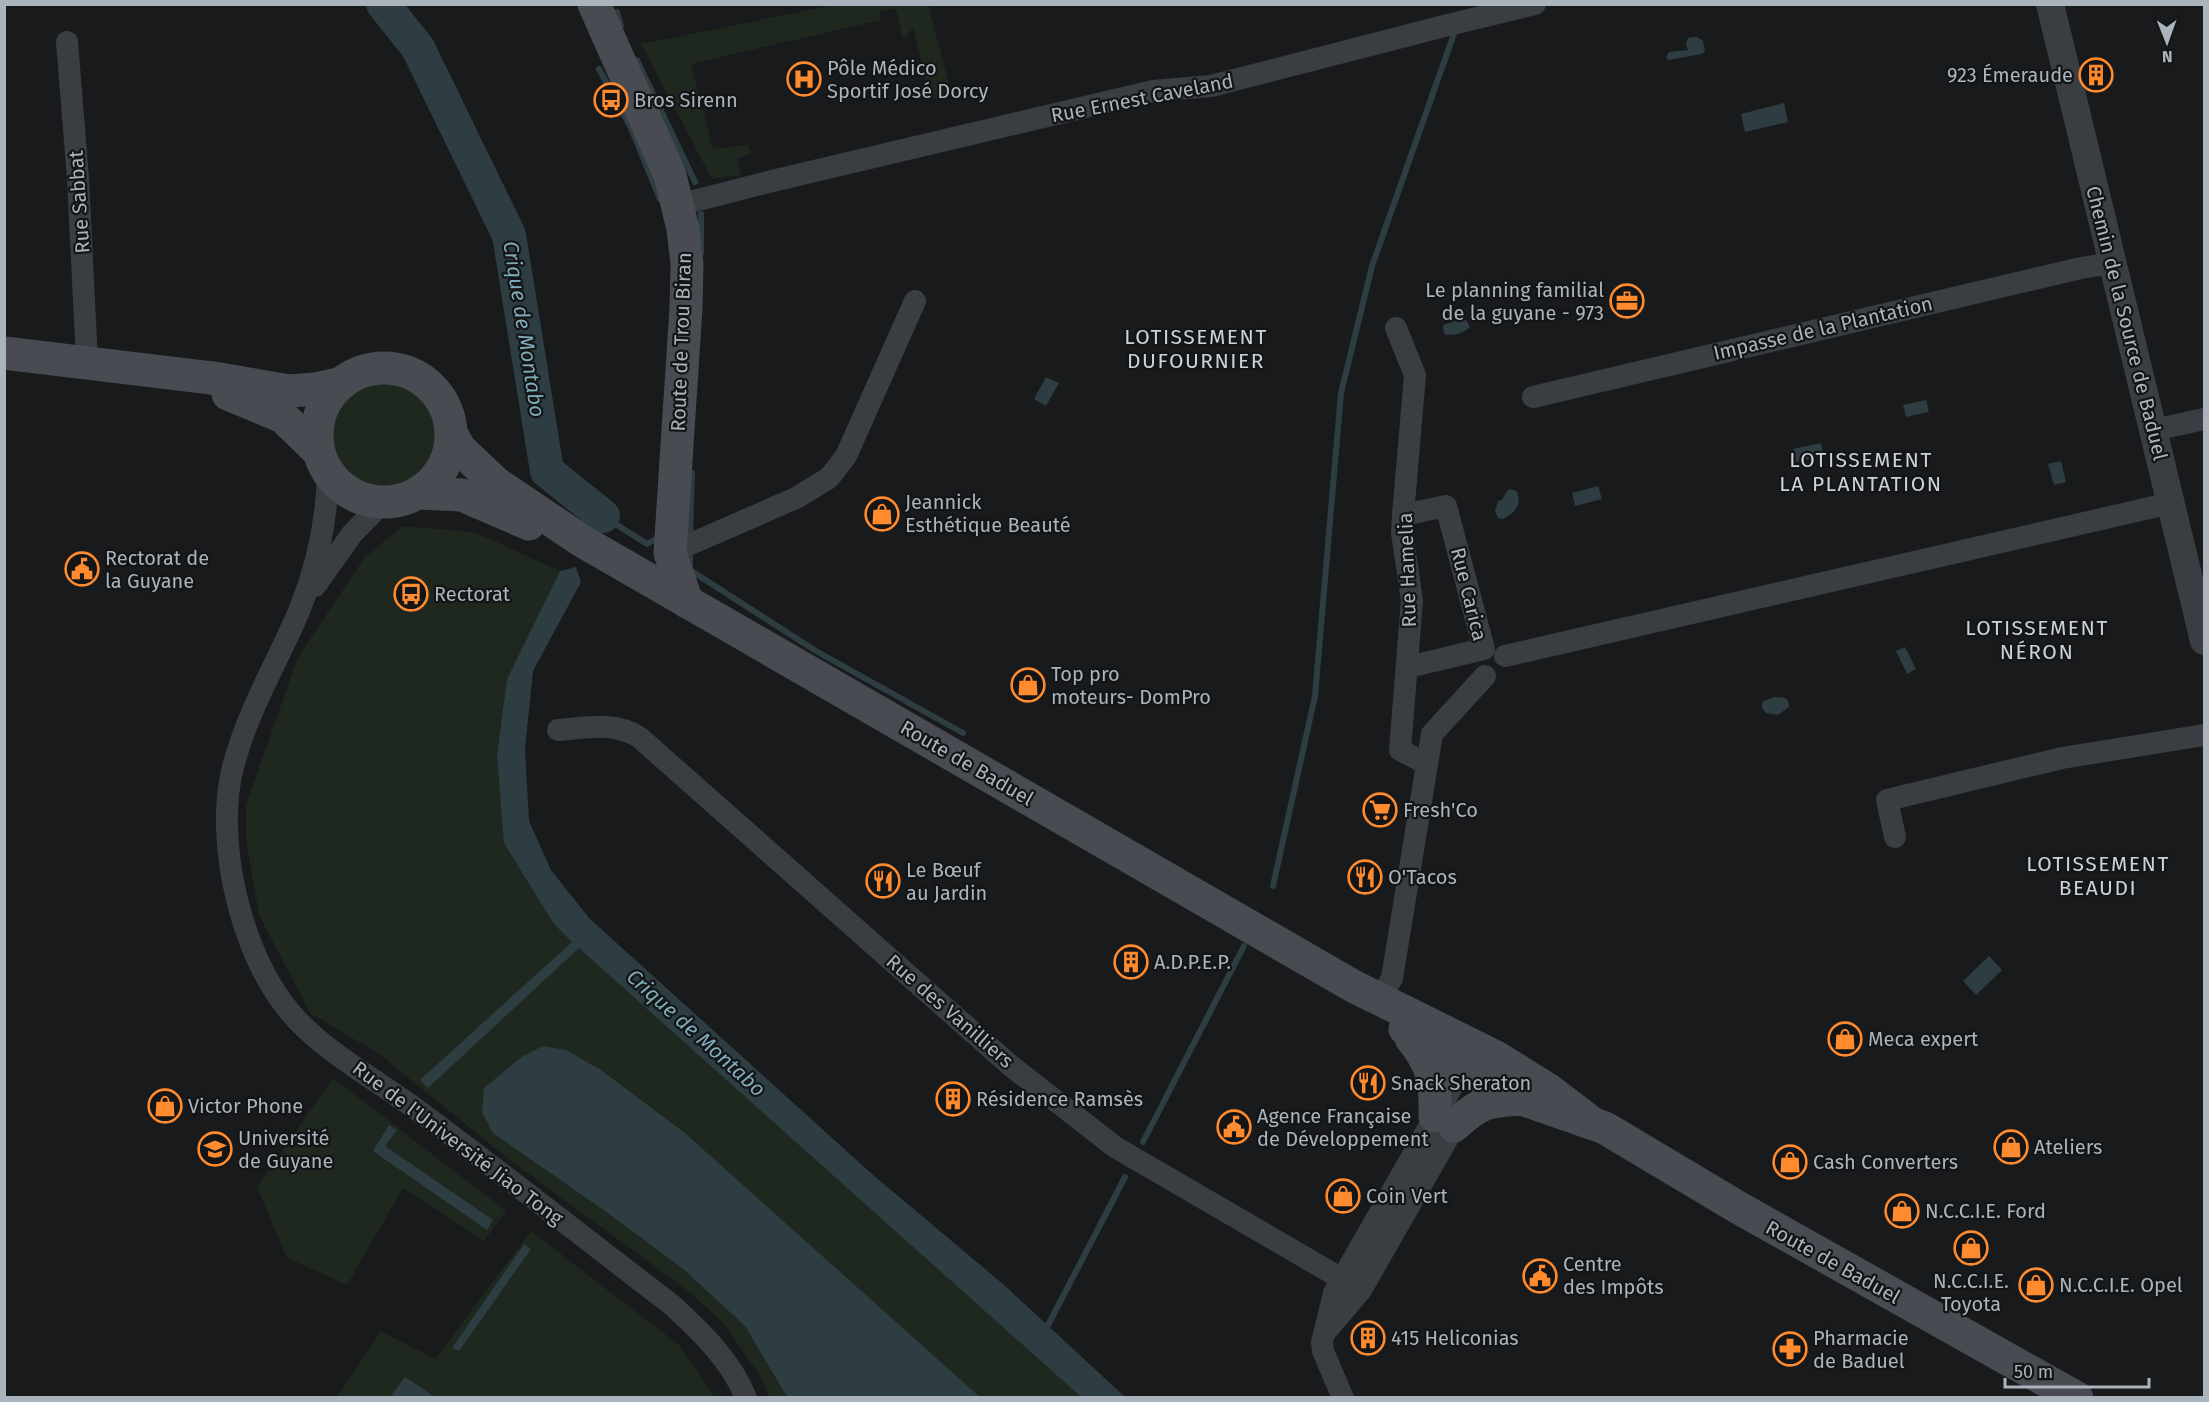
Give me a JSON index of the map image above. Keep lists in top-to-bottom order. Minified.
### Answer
{"streets":{"main road":["Route de Trou Biran","Route de Baduel"],"street":["Rue Ernest Caveland","Rue Sabbat","Chemin de la Source de Baduel","Impasse de la Plantation","Rue Hamelia","Rue Carica","Rue des Vanilliers","Rue de l'Université Jiao Tong"]},"crossings":[["Rue Ernest Caveland","Route de Trou Biran"],["Chemin de la Source de Baduel","Impasse de la Plantation"],["Route de Trou Biran","Route de Baduel"],["Rue Hamelia","Rue Carica"]],"districts":["LOTISSEMENT DUFOURNIER","LOTISSEMENT LA PLANTATION","LOTISSEMENT NÉRON","LOTISSEMENT BEAUDI"],"water":["Crique de Montabo"],"places":{"building":["923 Émeraude","A.D.P.E.P.","Résidence Ramsès","415 Heliconias"],"hospital":["Pôle Médico Sportif José Dorcy"],"bus stop":["Bros Sirenn","Rectorat"],"office":["Le planning familial de la guyane - 973"],"shop":["Jeannick Esthétique Beauté","Top pro moteurs- DomPro","Meca expert","Victor Phone","Ateliers","Cash Converters","Coin Vert","N.C.C.I.E. Ford","N.C.C.I.E. Toyota","N.C.C.I.E. Opel"],"public building":["Rectorat de la Guyane","Agence Française de Développement","Centre des Impôts"],"supermarket":["Fresh'Co"],"restaurant":["O'Tacos","Le Bœuf au Jardin","Snack Sheraton"],"school or university":["Université de Guyane"],"pharmacy":["Pharmacie de Baduel"]},"scale_bar":"50 m","north":"bottom"}
